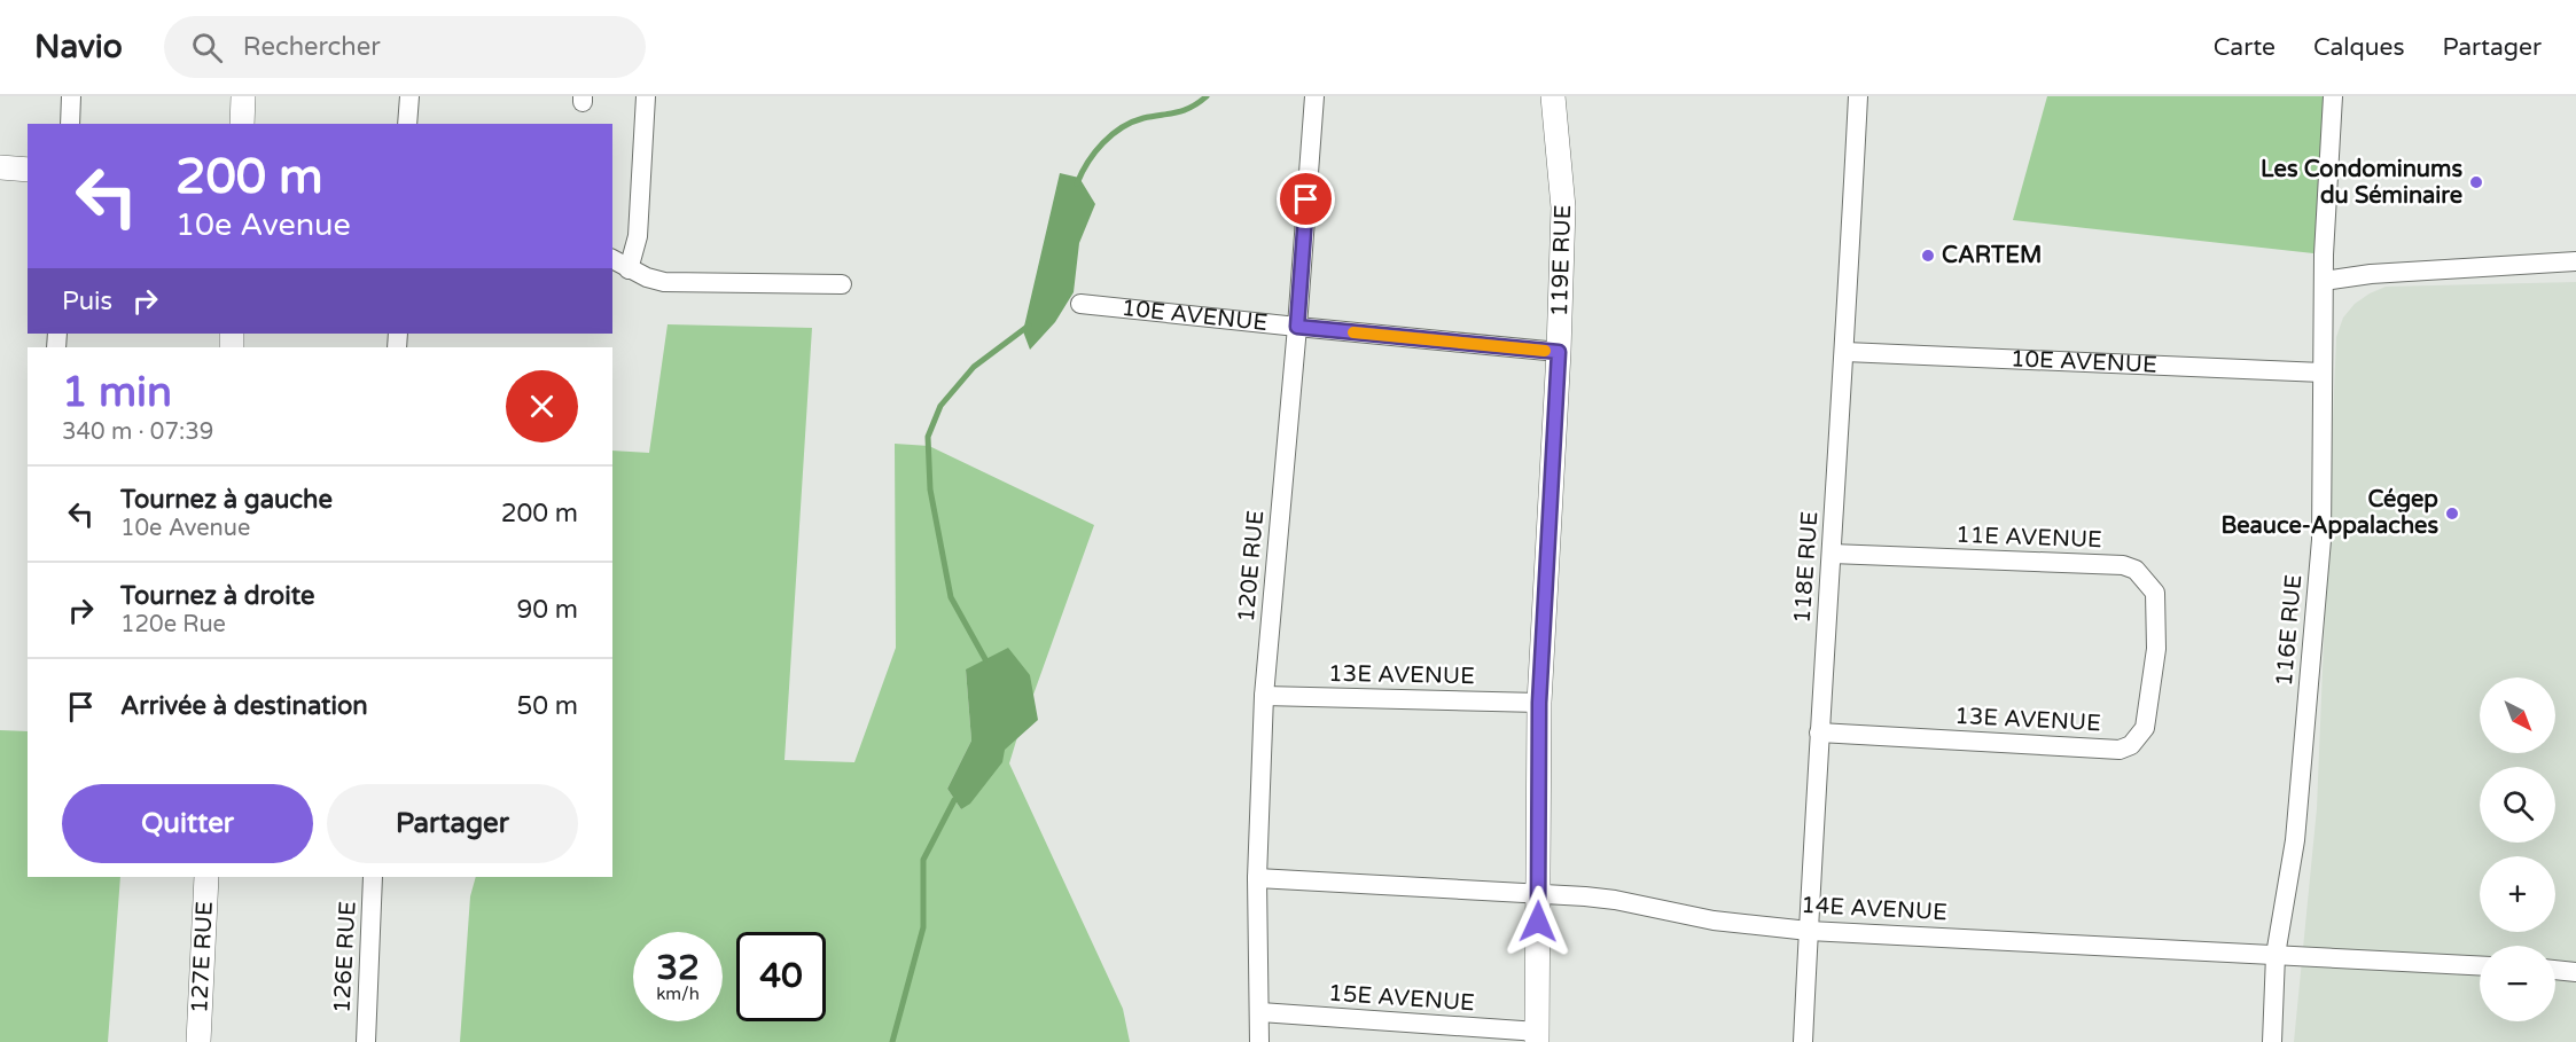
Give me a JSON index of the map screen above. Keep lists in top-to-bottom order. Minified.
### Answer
{"streets":{"street":["119E RUE","10E AVENUE","11E AVENUE","120E RUE","118E RUE","116E RUE","13E AVENUE","14E AVENUE","126E RUE","127E RUE","15E AVENUE"]},"crossings":[["119E RUE","10E AVENUE"],["119E RUE","13E AVENUE"],["119E RUE","14E AVENUE"],["119E RUE","15E AVENUE"],["10E AVENUE","120E RUE"],["10E AVENUE","118E RUE"],["10E AVENUE","116E RUE"],["11E AVENUE","118E RUE"],["11E AVENUE","13E AVENUE"],["120E RUE","13E AVENUE"],["120E RUE","14E AVENUE"],["120E RUE","15E AVENUE"],["118E RUE","13E AVENUE"],["118E RUE","14E AVENUE"],["116E RUE","14E AVENUE"]],"places":["Les Condominums du Séminaire","CARTEM","Cégep Beauce-Appalaches"],"north":"bottom right","page":{"header":"Navio","search":"Rechercher","nav":["Carte","Calques","Partager"],"turn":["200 m","10e Avenue"],"then":"Puis","heading":["1 min","340 m · 07:39"],"list":[{"name":"Tournez à gauche","note":"10e Avenue","value":"200 m"},{"name":"Tournez à droite","note":"120e Rue","value":"90 m"},{"name":"Arrivée à destination","value":"50 m"}],"map_buttons":["+","−"],"buttons":["Quitter","Partager"],"speed":"32 km/h","limit":"40"}}
